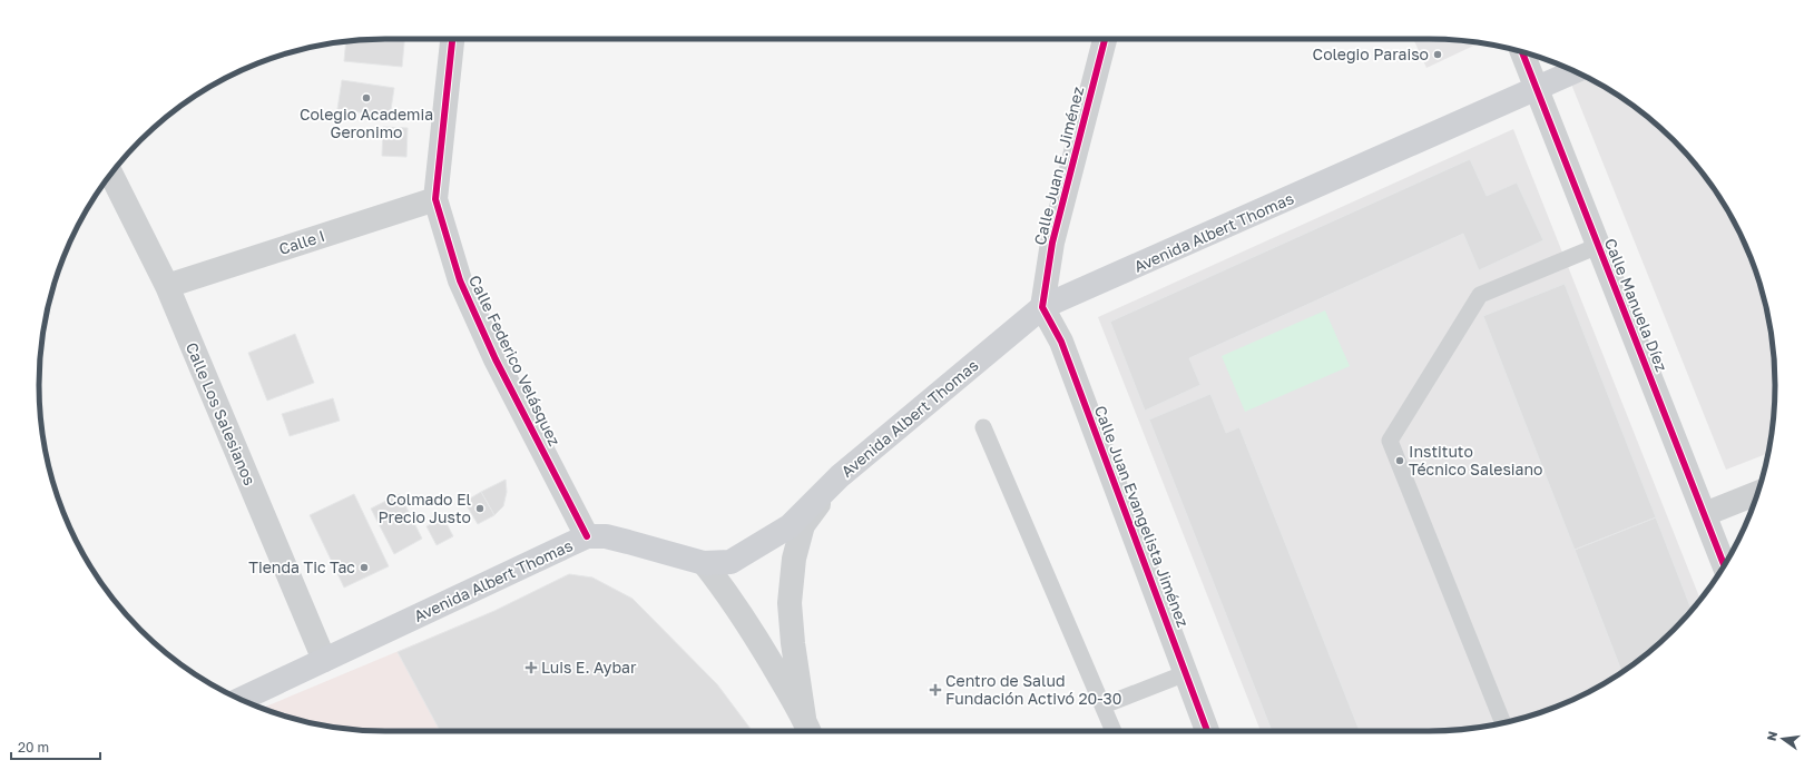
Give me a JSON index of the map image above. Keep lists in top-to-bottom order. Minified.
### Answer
{"streets":{"main road":["Avenida Albert Thomas"],"street":["Calle Juan E. Jiménez","Calle I","Calle Manuela Díez","Calle Federico Velásquez","Calle Los Salesianos","Calle Juan Evangelista Jiménez"]},"crossings":[["Calle Juan E. Jiménez","Avenida Albert Thomas"],["Calle Juan E. Jiménez","Calle Juan Evangelista Jiménez"],["Avenida Albert Thomas","Calle Manuela Díez"],["Avenida Albert Thomas","Calle Federico Velásquez"],["Avenida Albert Thomas","Calle Los Salesianos"],["Avenida Albert Thomas","Calle Juan Evangelista Jiménez"],["Calle I","Calle Federico Velásquez"],["Calle I","Calle Los Salesianos"]],"places":{"other":["Colegio Paraiso","Colegio Academia Geronimo","Instituto Técnico Salesiano","Colmado El Precio Justo","Tienda Tic Tac"],"health":["Luis E. Aybar","Centro de Salud Fundación Activó 20-30"]},"scale_bar":"20 m","north":"left"}
